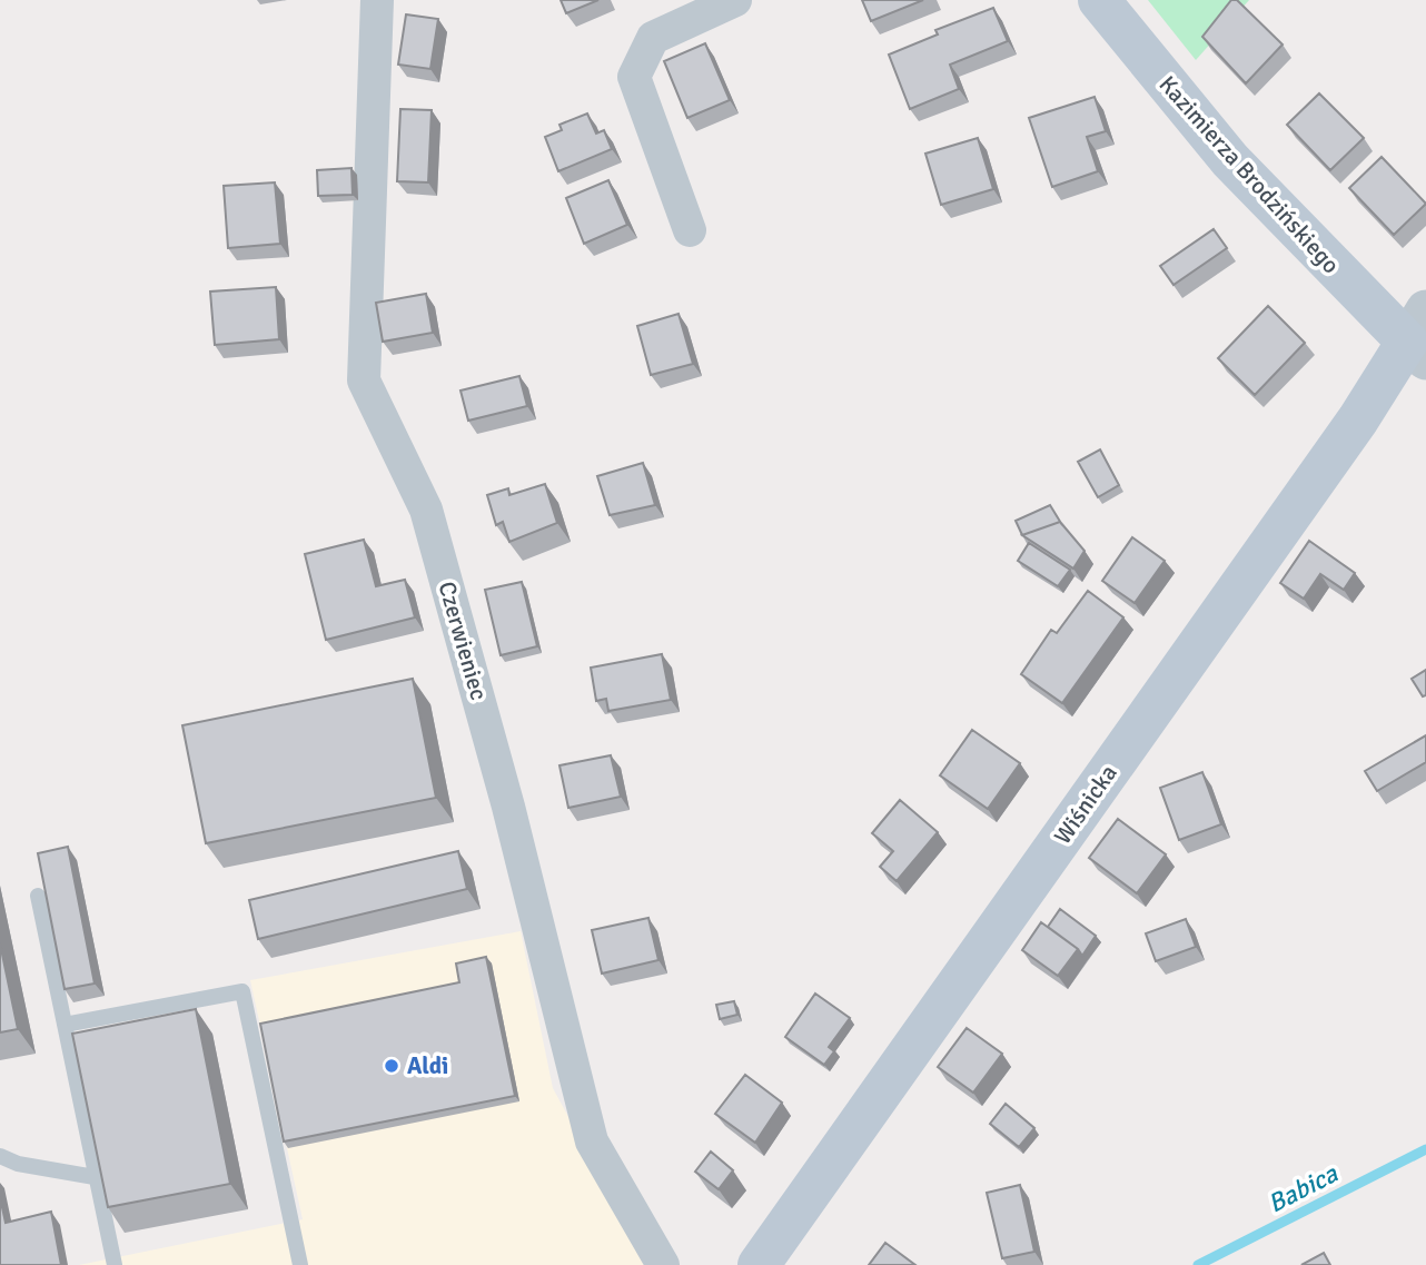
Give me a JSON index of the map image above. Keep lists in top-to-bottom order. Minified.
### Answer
{"streets":{"main road":["Kazimierza Brodzińskiego","Wiśnicka"],"street":["Czerwieniec"]},"crossings":[["Kazimierza Brodzińskiego","Wiśnicka"]],"water":["Babica"],"places":["Aldi"]}
